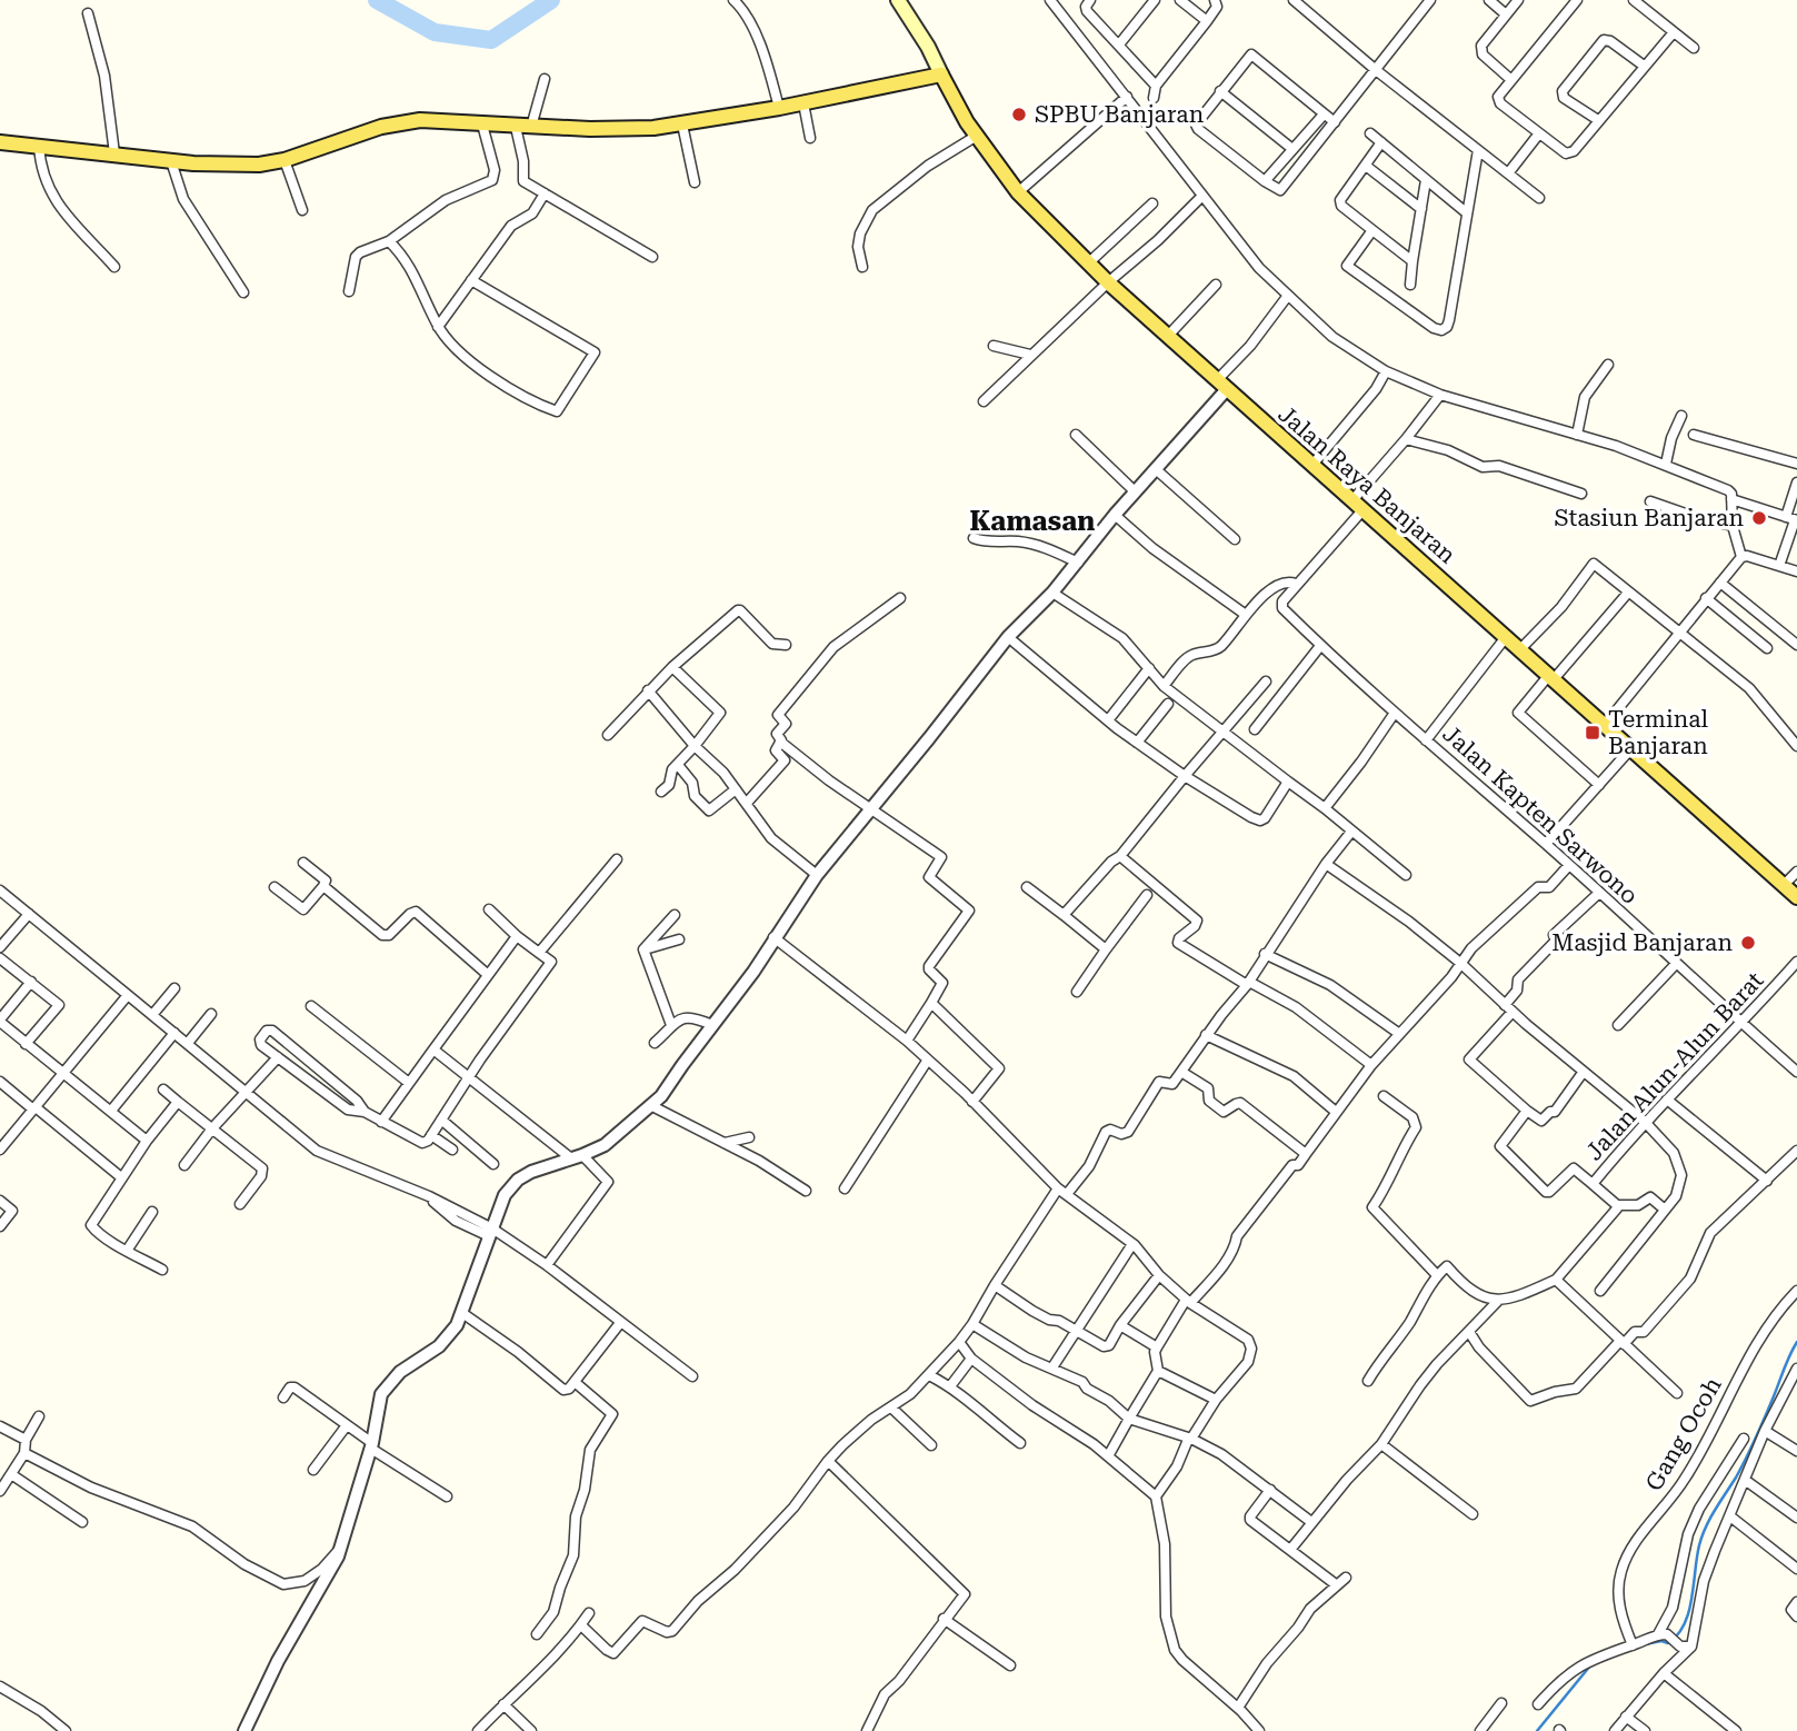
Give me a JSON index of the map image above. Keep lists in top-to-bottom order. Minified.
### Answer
{"streets":{"main road":["Jalan Raya Banjaran"],"street":["Jalan Kapten Sarwono","Jalan Alun-Alun Barat","Gang Ocoh"]},"crossings":[["Jalan Kapten Sarwono","Jalan Alun-Alun Barat"]],"districts":["Kamasan"],"places":{"other":["SPBU Banjaran","Stasiun Banjaran","Masjid Banjaran"],"transit":["Terminal Banjaran"]}}
